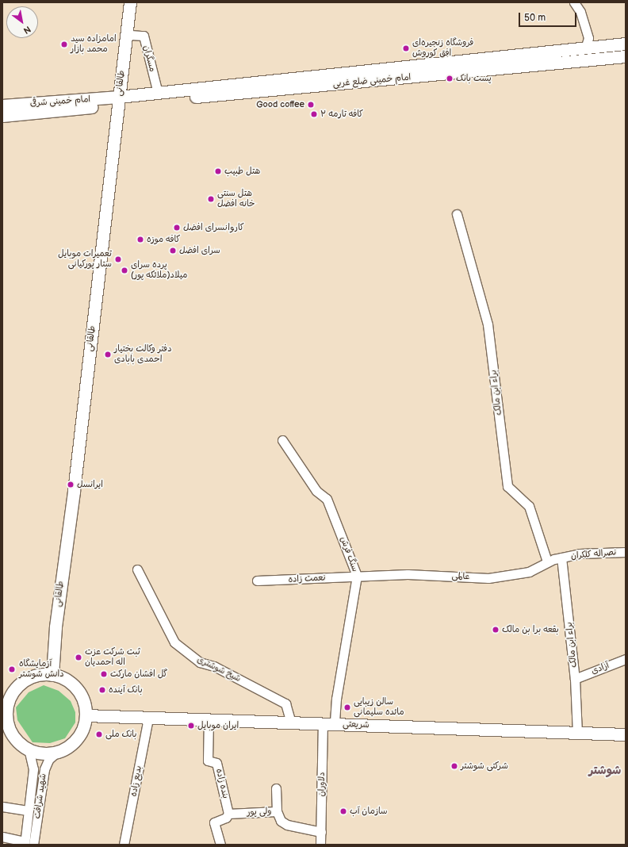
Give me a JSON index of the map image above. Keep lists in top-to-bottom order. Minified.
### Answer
{"streets":{"main road":["امام خمینی ضلع غربی","طالقانی","امام خمینی شرقی","شریعتی"],"street":["مسگران","براء ابن مالک","سنگ فرش","نصراله کلکران","عالمی","نعمت زاده","آزادی","شیخ شوشتری","بدیع زاده","بنده زاده","دلاوران","شهید شرافت","ولی پور"]},"crossings":[["مسگران","امام خمینی ضلع غربی"],["امام خمینی ضلع غربی","طالقانی"],["امام خمینی ضلع غربی","امام خمینی شرقی"],["طالقانی","امام خمینی شرقی"],["طالقانی","شریعتی"],["طالقانی","شهید شرافت"],["براء ابن مالک","نصراله کلکران"],["براء ابن مالک","عالمی"],["براء ابن مالک","آزادی"],["براء ابن مالک","شریعتی"],["سنگ فرش","عالمی"],["سنگ فرش","نعمت زاده"],["سنگ فرش","شریعتی"],["نصراله کلکران","عالمی"],["عالمی","نعمت زاده"],["شیخ شوشتری","شریعتی"],["شریعتی","بدیع زاده"],["شریعتی","بنده زاده"],["شریعتی","دلاوران"],["شریعتی","شهید شرافت"],["بنده زاده","ولی پور"],["دلاوران","ولی پور"]],"districts":["شوشتر"],"places":["امامزاده سید محمد بازار","فروشگاه زنجیره‌ای افق کوروش","پست بانک","Good coffee","کافه تارمه ۲","هتل طبیب","هتل سنتی خانه افضل","کاروانسرای افضل","کافه موزه","سرای افضل","تعمیرات موبایل ستار پورکیانی","پرده سرای میلاد(ملائکه پور)","دفتر وکالت بختیار احمدی بابادی","ایرانسل","بقعه برا بن مالک","ثبت شرکت عزت اله احمدیان","آزمایشگاه دانش شوشتر","گل افشان مارکت","بانک آینده","سالن زیبایی مائده سلیمانی","ایران موبایل","بانک ملی","شرکتی شوشتر","سازمان آب"],"scale_bar":"50 m","north":"bottom right"}
